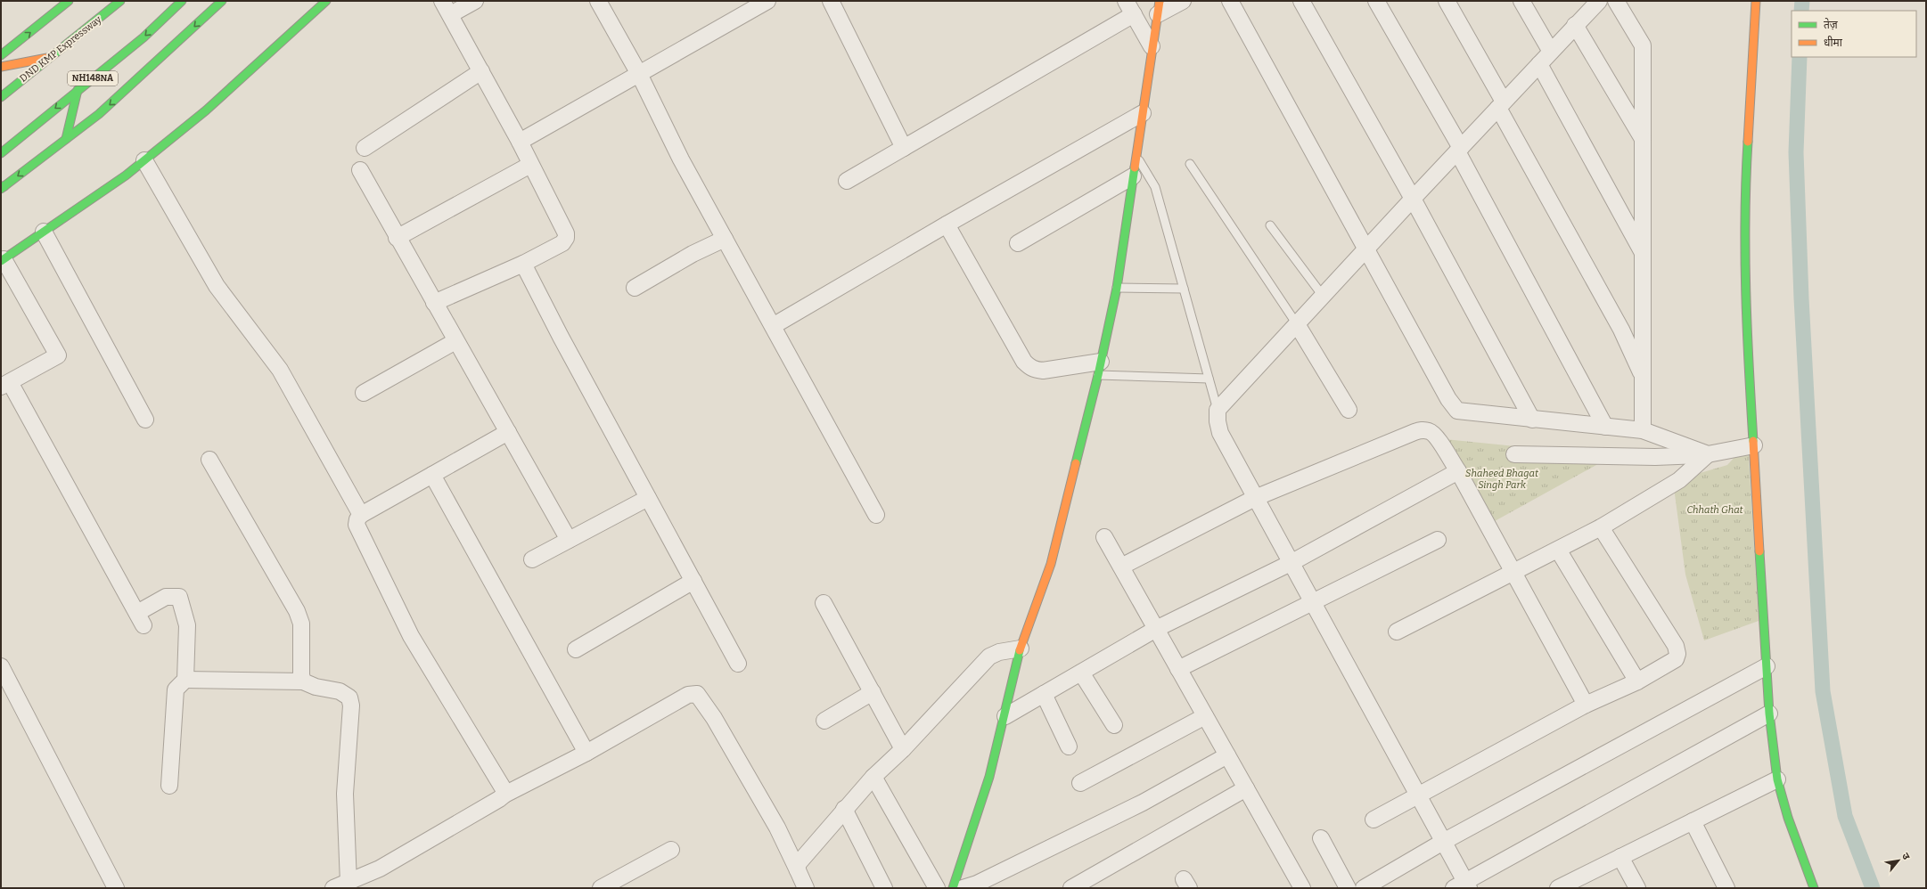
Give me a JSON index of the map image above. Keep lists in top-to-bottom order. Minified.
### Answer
{"streets":{"main road":["DND KMP Expressway","NH148NA"]},"parks":["Shaheed Bhagat Singh Park","Chhath Ghat"],"legend":["तेज़","धीमा"],"north":"top right"}
